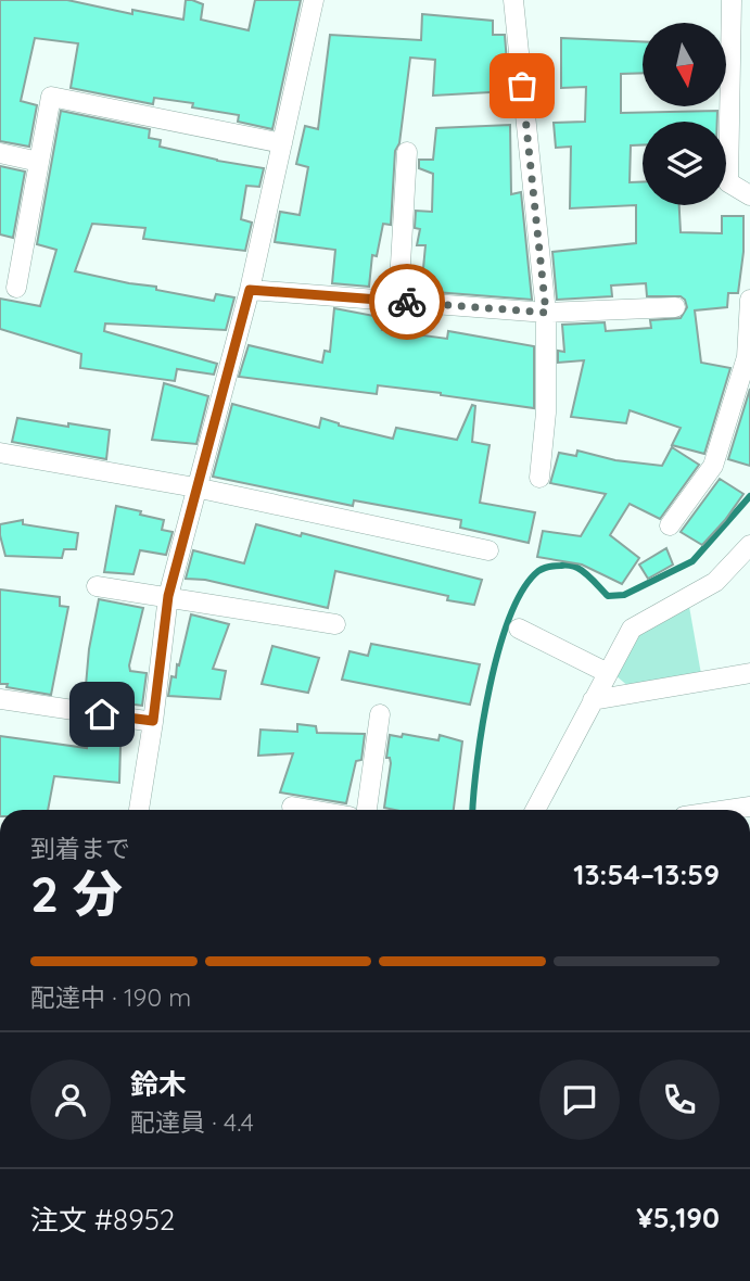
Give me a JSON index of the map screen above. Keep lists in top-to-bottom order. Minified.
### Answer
{"north":"bottom","page":{"heading":["2 分","到着まで","13:54–13:59"],"panel":["鈴木","配達員 · 4.4","注文 #8952","¥5,190"],"bar":"配達中 · 190 m"}}
